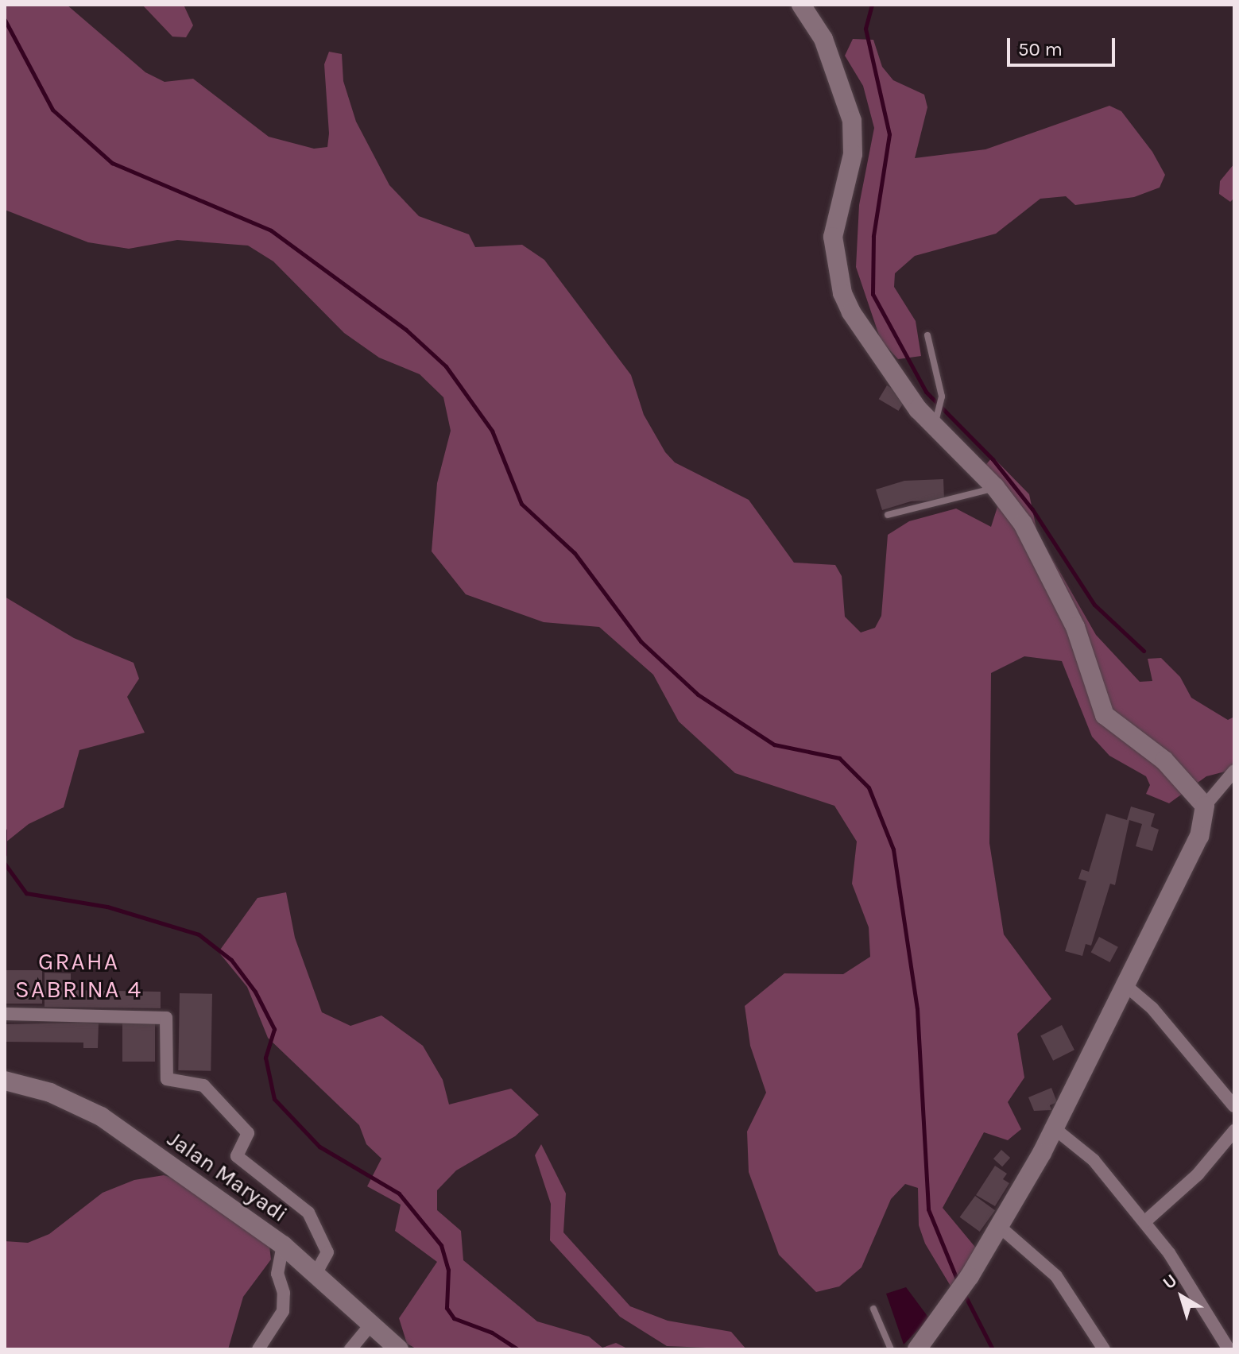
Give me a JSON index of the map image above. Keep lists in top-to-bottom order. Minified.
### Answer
{"streets":{"street":["Jalan Maryadi"]},"districts":["GRAHA SABRINA 4"],"scale_bar":"50 m","north":"top left"}
